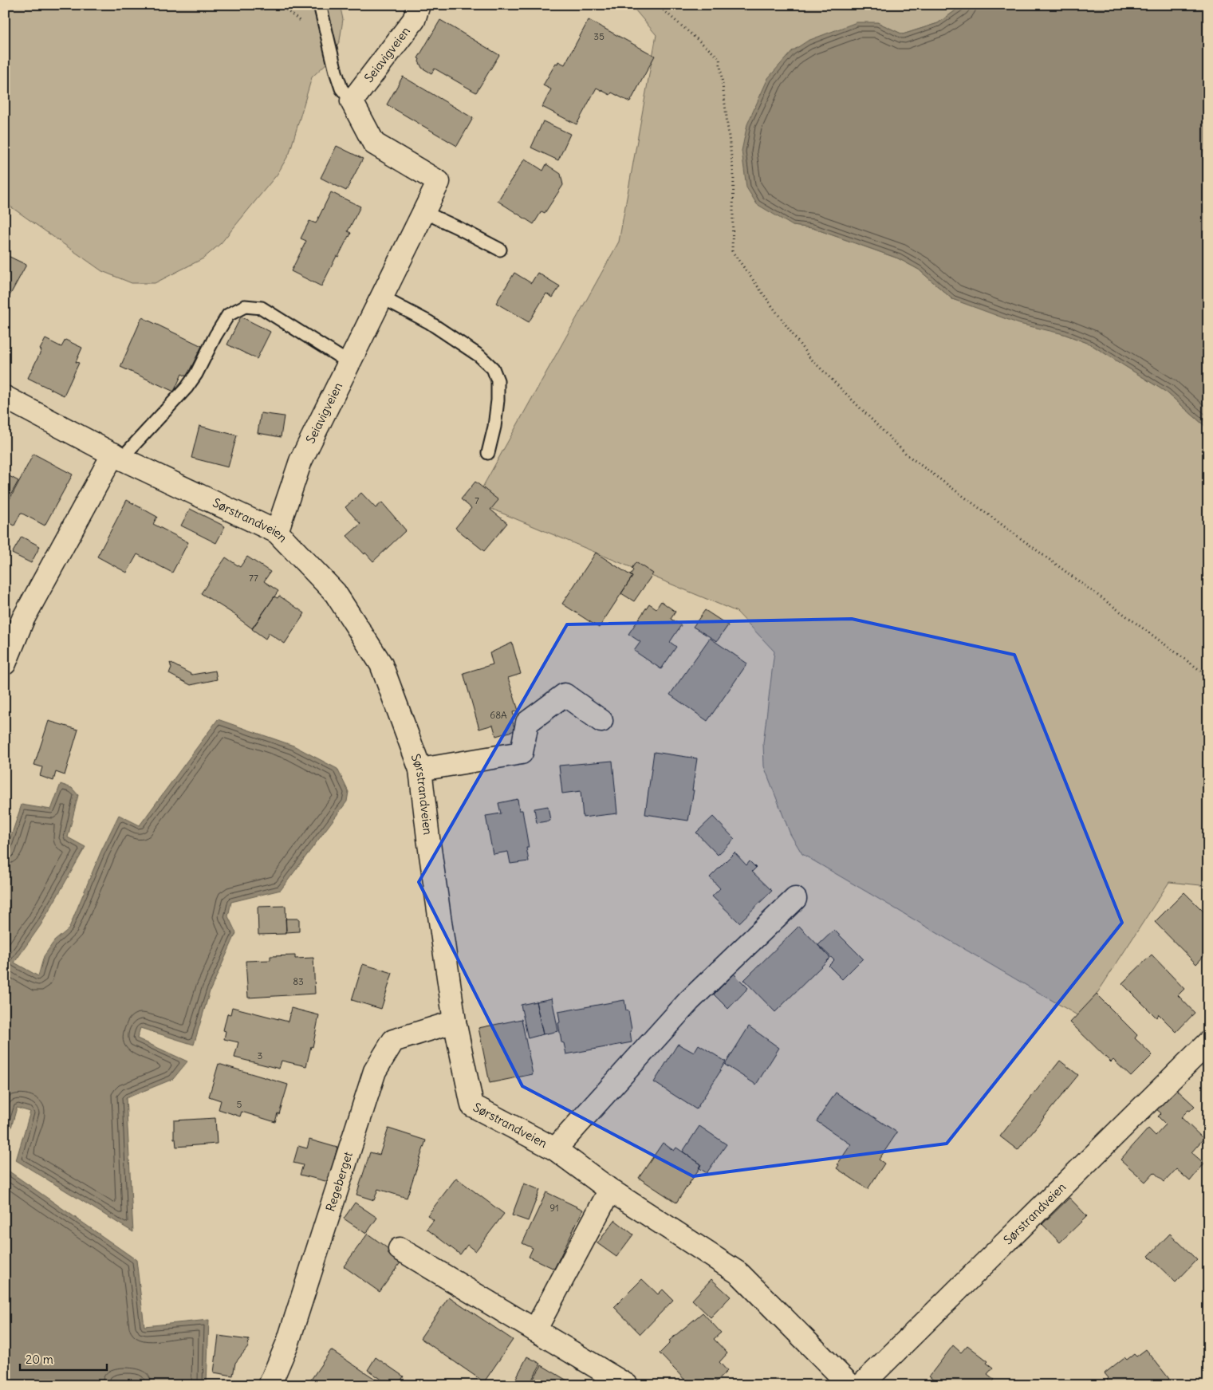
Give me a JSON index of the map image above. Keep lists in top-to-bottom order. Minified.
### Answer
{"streets":{"street":["Seiavigveien","Sørstrandveien","Regeberget"]},"crossings":[["Seiavigveien","Sørstrandveien"],["Sørstrandveien","Regeberget"]],"house_numbers":["35","7","77","68A","83","3","5","91"],"scale_bar":"20 m"}
